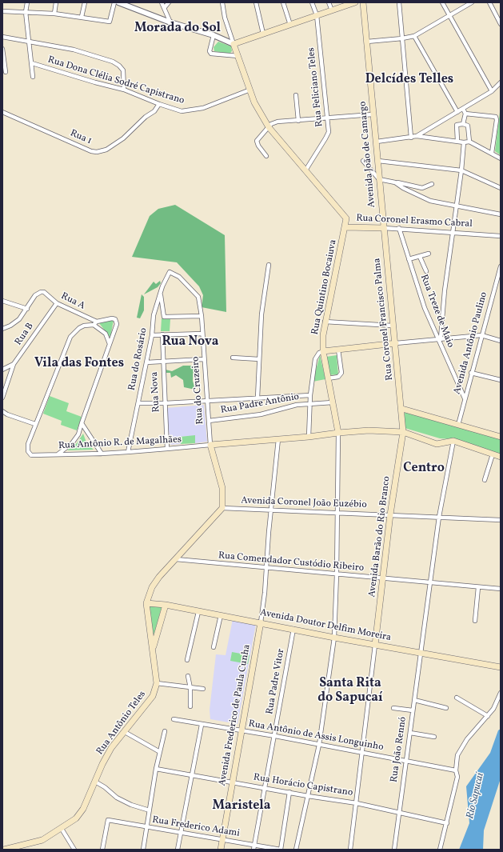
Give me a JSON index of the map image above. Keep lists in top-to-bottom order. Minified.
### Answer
{"streets":{"main road":["Avenida João de Camargo","Rua Coronel Erasmo Cabral","Rua Quintino Bocaiuva","Rua Coronel Francisco Palma","Avenida Barão do Rio Branco","Avenida Doutor Delfim Moreira","Avenida Frederico de Paula Cunha","Rua Antônio Teles"],"street":["Rua Dona Clélia Sodré Capistrano","Rua Feliciano Teles","Rua 1","Rua A","Rua Treze de Maio","Rua B","Avenida Antônio Paulino","Rua do Rosário","Rua do Cruzeiro","Rua Nova","Rua Padre Antônio","Rua Antônio R. de Magalhães","Avenida Coronel João Euzébio","Rua Comendador Custódio Ribeiro","Rua Padre Vitor","Rua Antônio de Assis Longuinho","Rua João Rennó","Rua Horácio Capistrano","Rua Frederico Adami"]},"crossings":[["Rua Dona Clélia Sodré Capistrano","Rua 1"],["Avenida João de Camargo","Rua Coronel Erasmo Cabral"],["Avenida João de Camargo","Rua Coronel Francisco Palma"],["Rua Coronel Erasmo Cabral","Rua Quintino Bocaiuva"],["Rua Coronel Erasmo Cabral","Rua Treze de Maio"],["Rua Coronel Erasmo Cabral","Rua Coronel Francisco Palma"],["Rua Quintino Bocaiuva","Rua Padre Antônio"],["Rua A","Rua B"],["Rua Treze de Maio","Avenida Antônio Paulino"],["Rua Coronel Francisco Palma","Avenida Barão do Rio Branco"],["Rua do Rosário","Rua do Cruzeiro"],["Rua do Rosário","Rua Antônio R. de Magalhães"],["Rua do Cruzeiro","Rua Padre Antônio"],["Rua do Cruzeiro","Rua Antônio R. de Magalhães"],["Rua Nova","Rua Antônio R. de Magalhães"],["Avenida Coronel João Euzébio","Avenida Barão do Rio Branco"],["Avenida Coronel João Euzébio","Rua João Rennó"],["Avenida Barão do Rio Branco","Rua Comendador Custódio Ribeiro"],["Avenida Barão do Rio Branco","Avenida Doutor Delfim Moreira"],["Rua Comendador Custódio Ribeiro","Rua João Rennó"],["Avenida Doutor Delfim Moreira","Rua Padre Vitor"],["Avenida Doutor Delfim Moreira","Avenida Frederico de Paula Cunha"],["Avenida Doutor Delfim Moreira","Rua Antônio Teles"],["Avenida Doutor Delfim Moreira","Rua João Rennó"],["Rua Padre Vitor","Rua Antônio de Assis Longuinho"],["Rua Padre Vitor","Rua Horácio Capistrano"],["Rua Padre Vitor","Rua Frederico Adami"],["Avenida Frederico de Paula Cunha","Rua Antônio de Assis Longuinho"],["Avenida Frederico de Paula Cunha","Rua Horácio Capistrano"],["Avenida Frederico de Paula Cunha","Rua Frederico Adami"],["Rua Antônio de Assis Longuinho","Rua João Rennó"],["Rua João Rennó","Rua Horácio Capistrano"]],"districts":["Morada do Sol","Delcídes Telles","Rua Nova","Vila das Fontes","Centro","Santa Rita do Sapucaí","Maristela"],"water":["Rio Sapucaí"]}
